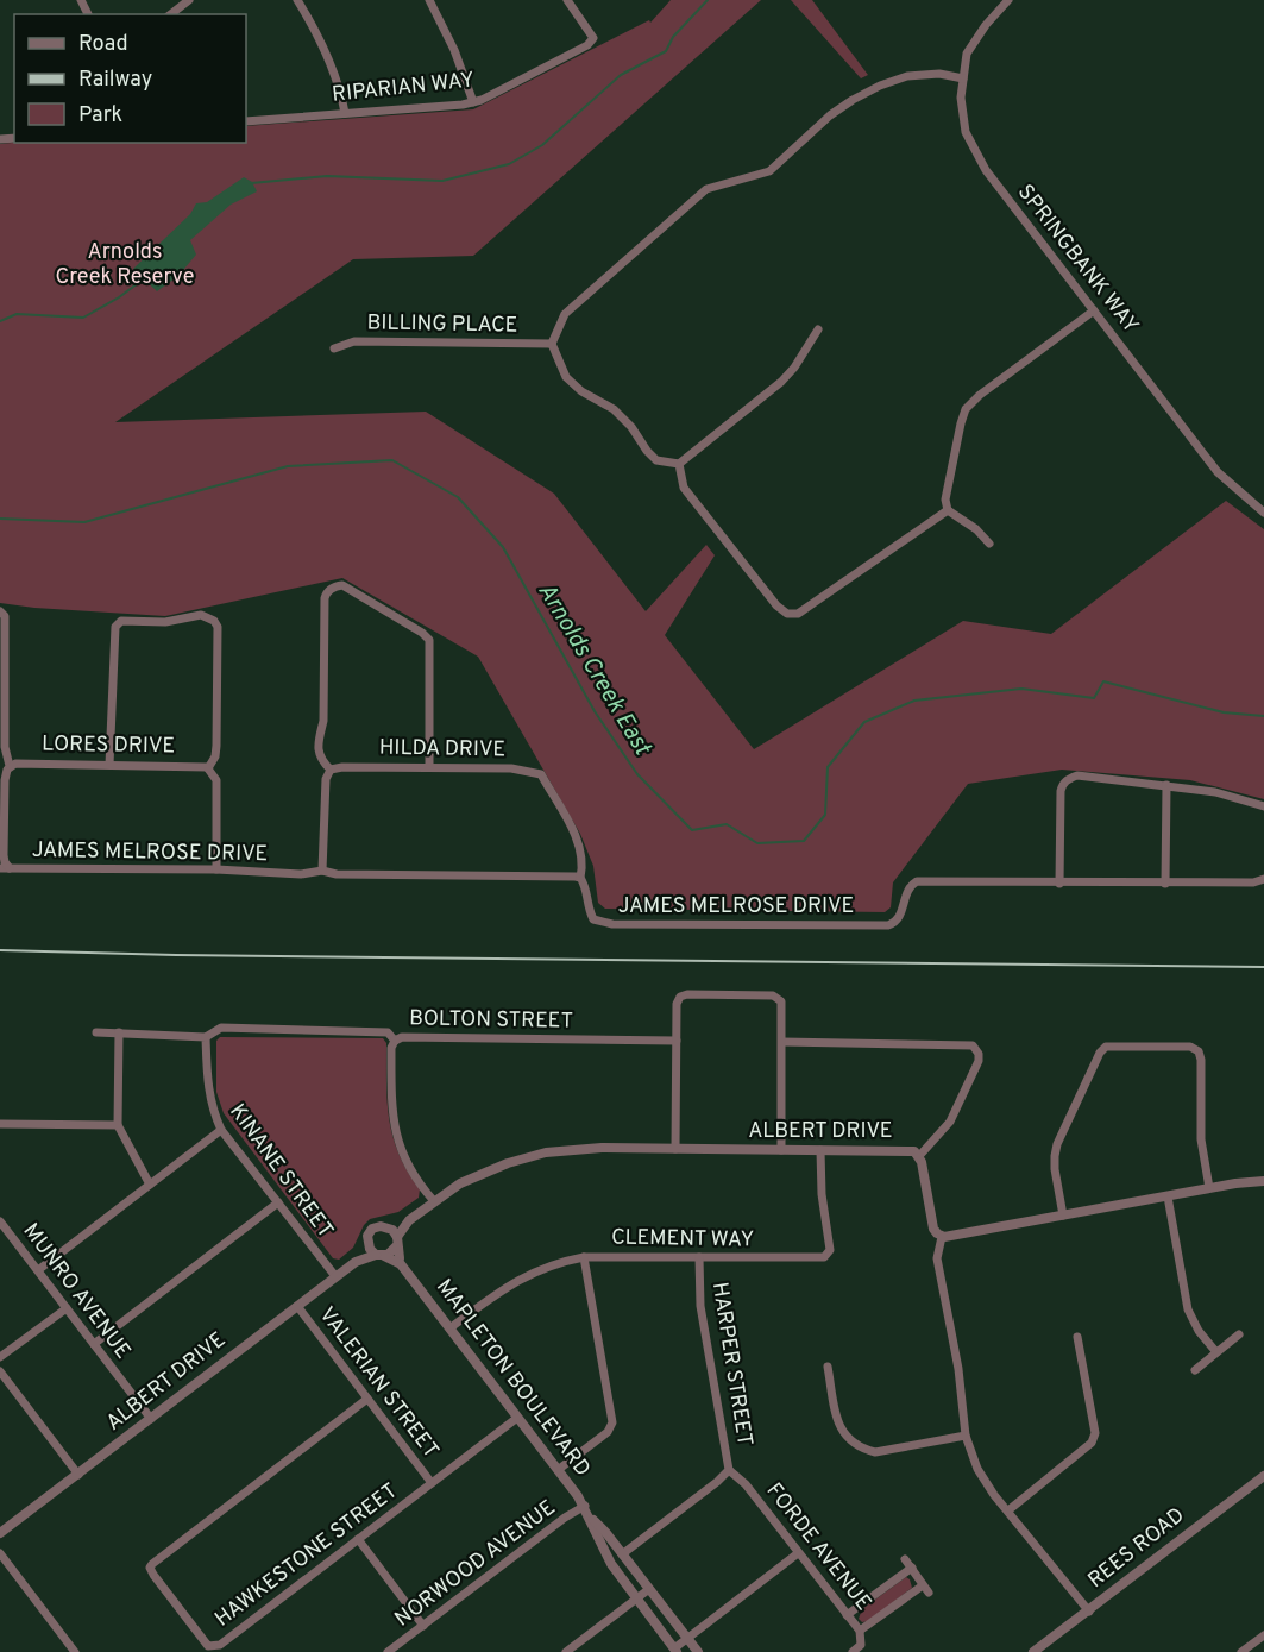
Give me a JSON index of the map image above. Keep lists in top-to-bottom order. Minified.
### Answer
{"streets":{"street":["RIPARIAN WAY","SPRINGBANK WAY","BILLING PLACE","LORES DRIVE","HILDA DRIVE","JAMES MELROSE DRIVE","BOLTON STREET","ALBERT DRIVE","KINANE STREET","CLEMENT WAY","MUNRO AVENUE","HARPER STREET","MAPLETON BOULEVARD","VALERIAN STREET","FORDE AVENUE","REES ROAD","HAWKESTONE STREET","NORWOOD AVENUE"]},"crossings":[["HILDA DRIVE","JAMES MELROSE DRIVE"],["BOLTON STREET","ALBERT DRIVE"],["ALBERT DRIVE","KINANE STREET"],["ALBERT DRIVE","CLEMENT WAY"],["ALBERT DRIVE","MUNRO AVENUE"],["ALBERT DRIVE","MAPLETON BOULEVARD"],["ALBERT DRIVE","VALERIAN STREET"],["CLEMENT WAY","HARPER STREET"],["CLEMENT WAY","MAPLETON BOULEVARD"],["HARPER STREET","MAPLETON BOULEVARD"],["HARPER STREET","FORDE AVENUE"],["MAPLETON BOULEVARD","HAWKESTONE STREET"],["MAPLETON BOULEVARD","NORWOOD AVENUE"],["VALERIAN STREET","HAWKESTONE STREET"]],"water":["Arnolds Creek East"],"parks":["Arnolds Creek Reserve"],"legend":["Road","Railway","Park"]}
